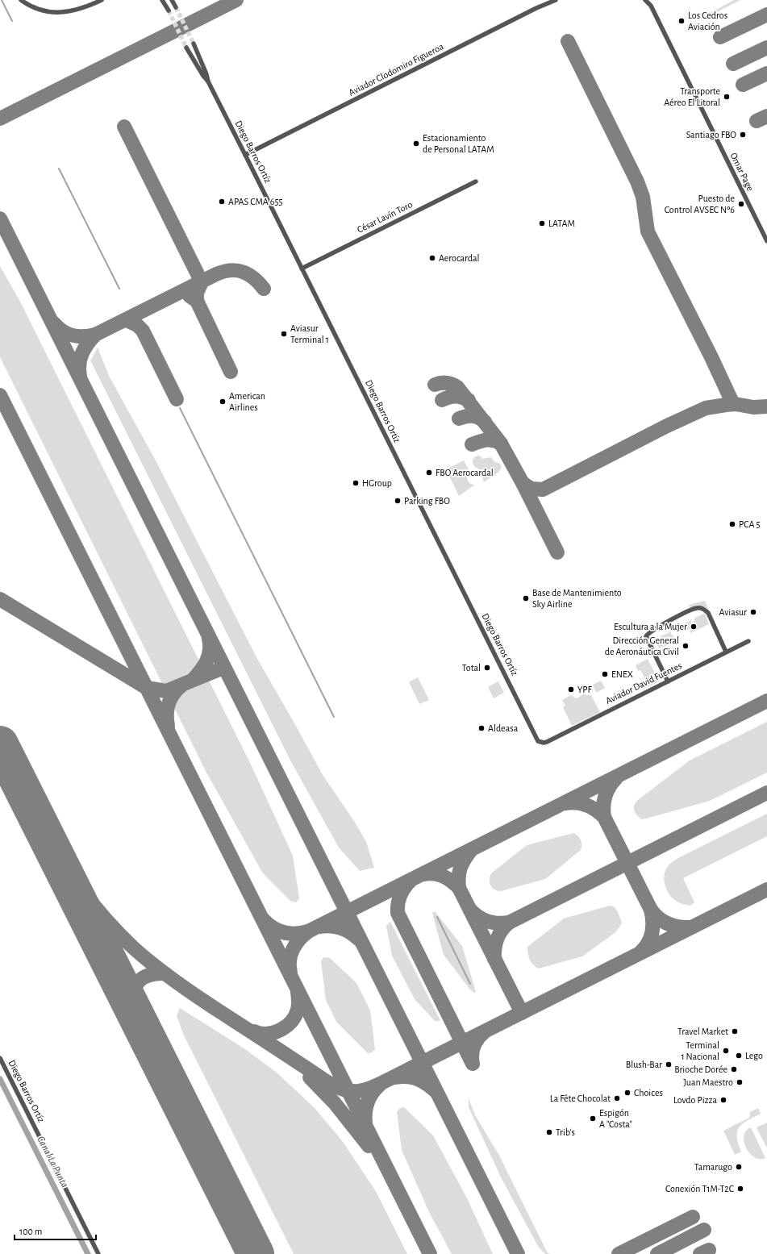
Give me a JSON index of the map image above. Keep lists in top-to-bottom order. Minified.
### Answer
{"streets":{"street":["Aviador Clodomiro Figueroa","Diego Barros Ortíz","Omar Page","César Lavín Toro","Aviador David Fuentes"]},"crossings":[["Aviador Clodomiro Figueroa","Diego Barros Ortíz"],["Diego Barros Ortíz","César Lavín Toro"],["Diego Barros Ortíz","Aviador David Fuentes"]],"water":["Canal La Punta"],"places":["Los Cedros Aviación","Transporte Aéreo El Litoral","Santiago FBO","Estacionamiento de Personal LATAM","APAS CMA 655","Puesto de Control AVSEC Nº6","LATAM","Aerocardal","Aviasur Terminal 1","American Airlines","FBO Aerocardal","HGroup","Parking FBO","PCA 5","Base de Mantenimiento Sky Airline","Aviasur","Escultura a la Mujer","Dirección General de Aeronáutica Civil","Total","ENEX","YPF","Aldeasa","Travel Market","Terminal 1 Nacional","Lego","Blush-Bar","Brioche Dorée","Juan Maestro","Choices","La Fête Chocolat","Lovdo Pizza","Espigón A \"Costa\"","Trib's","Tamarugo","Conexión T1M-T2C"],"scale_bar":"100 m"}
